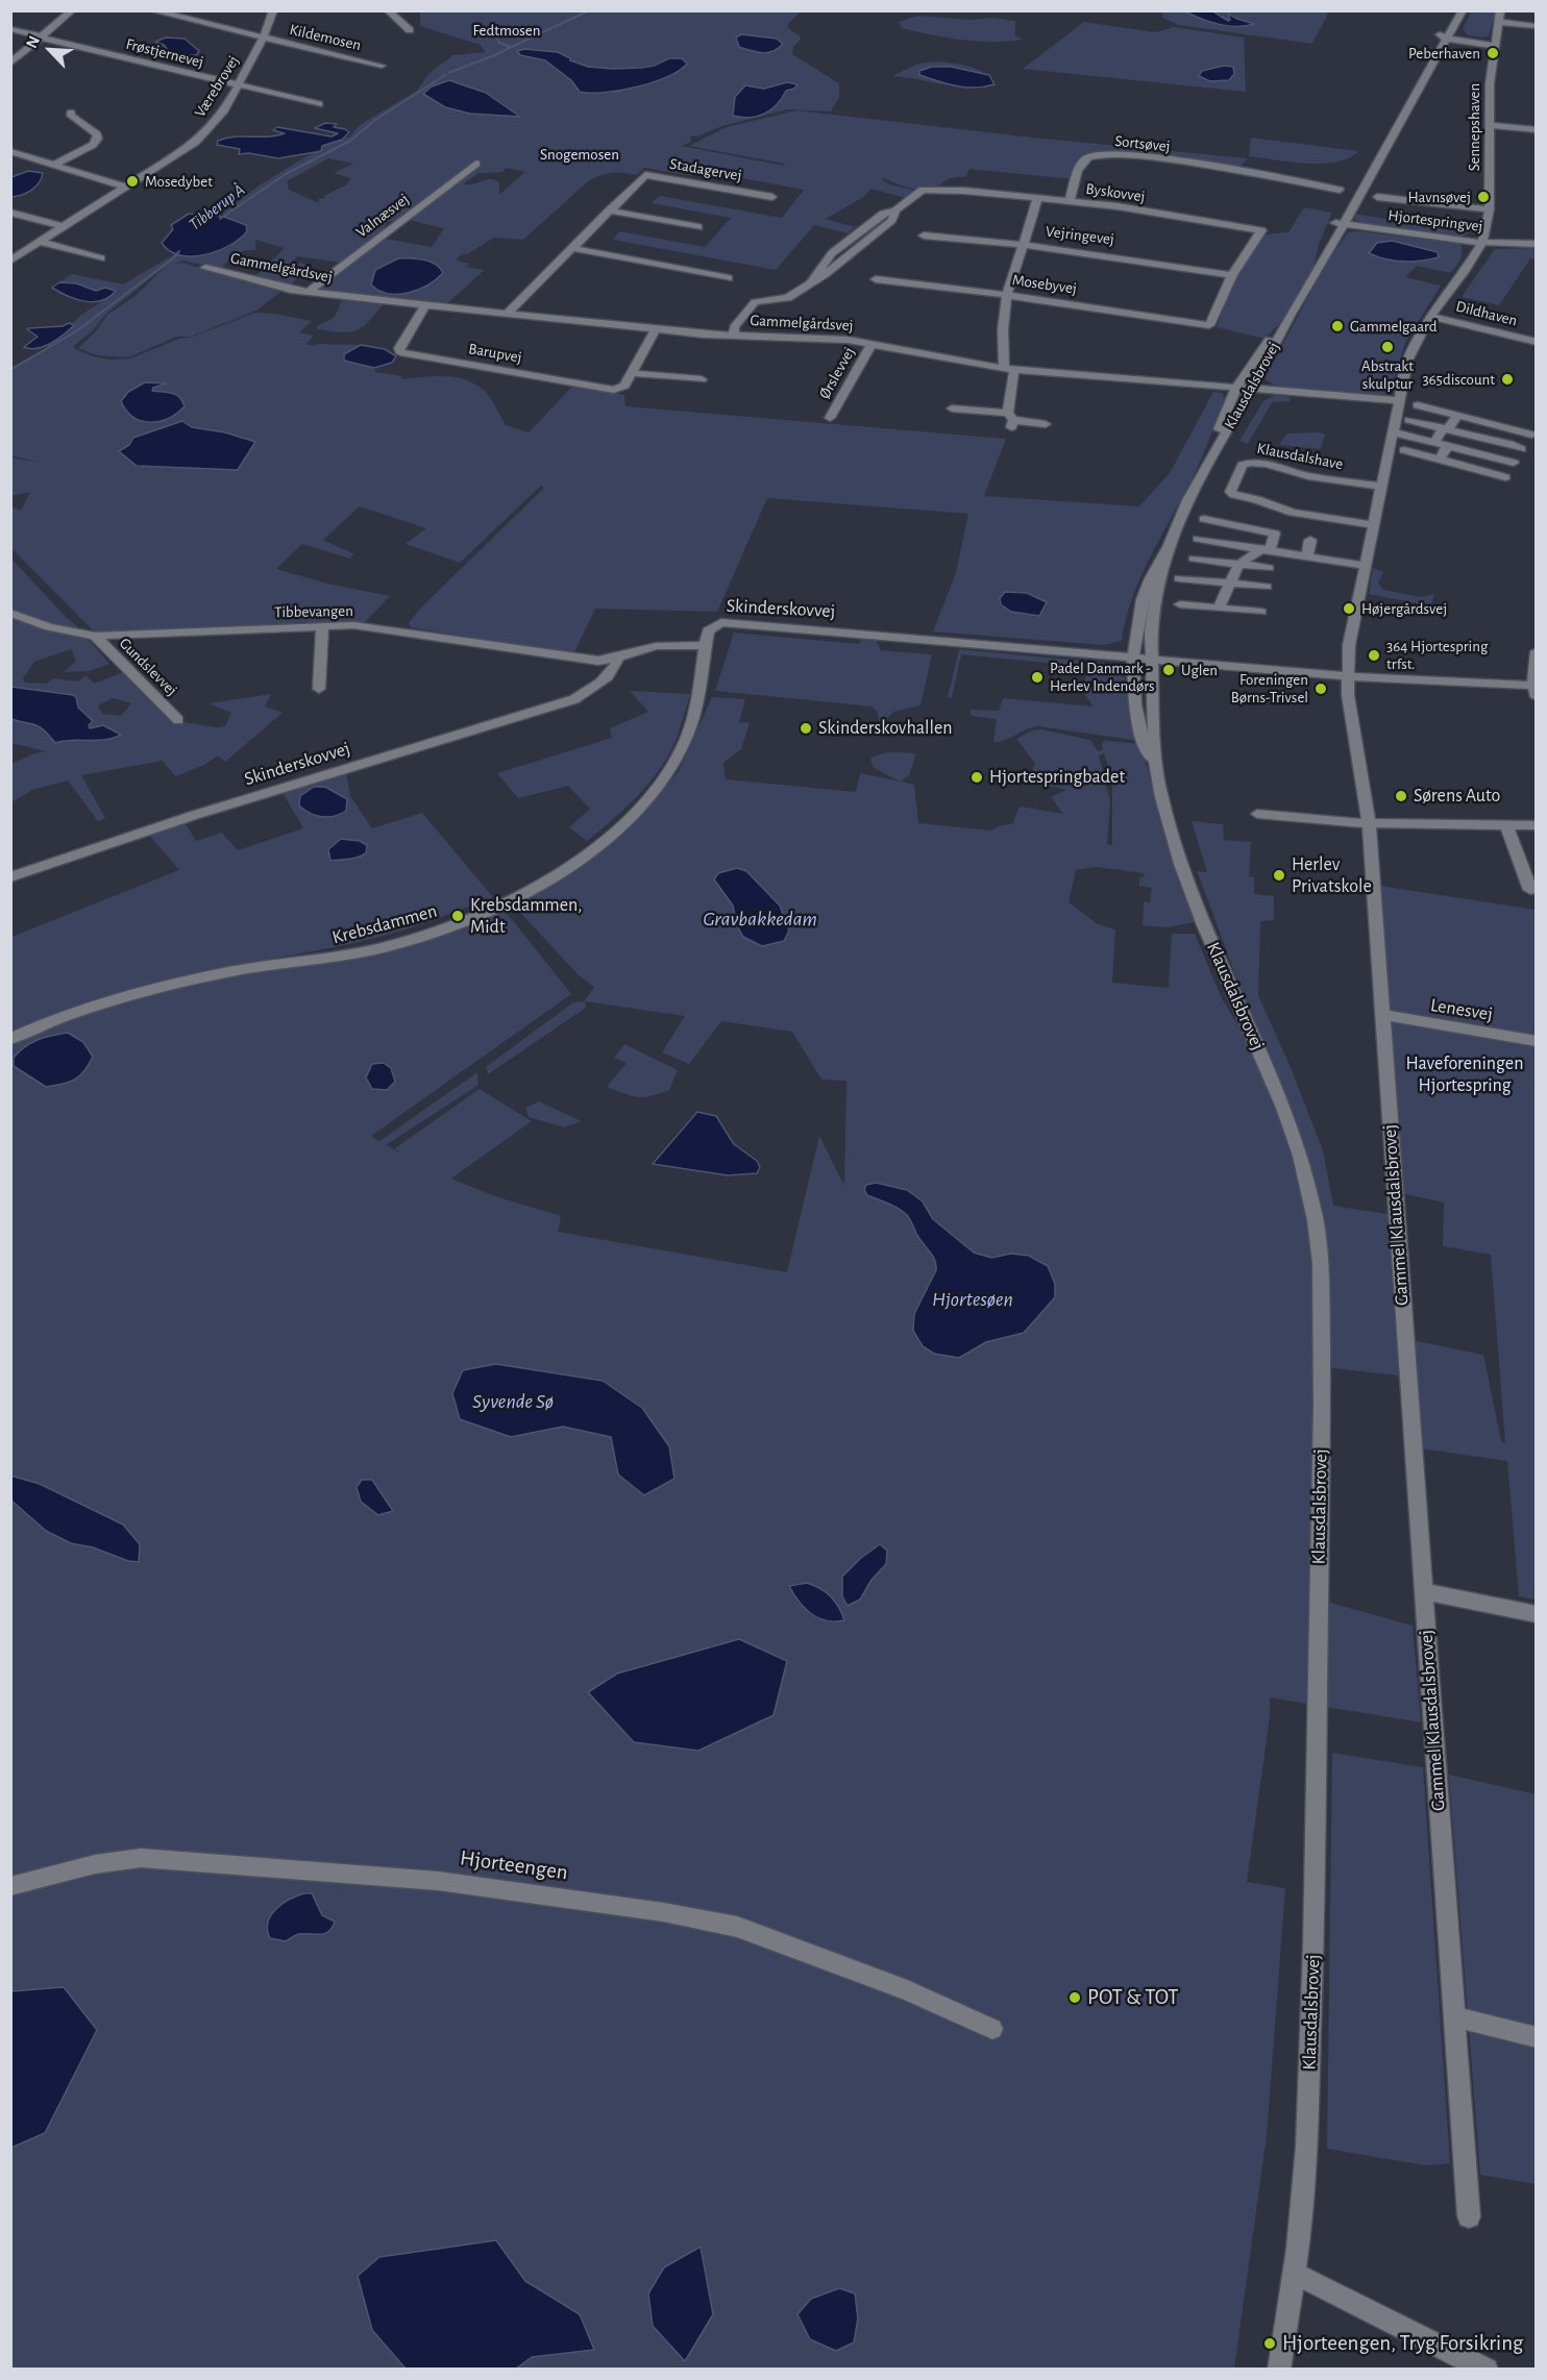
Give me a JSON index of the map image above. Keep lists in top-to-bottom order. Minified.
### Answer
{"streets":{"street":["Kildemosen","Frøstjernevej","Værebrovej","Sennepshaven","Sortsøvej","Stadagervej","Byskovvej","Valnæsvej","Hjortespringvej","Vejringevej","Gammelgårdsvej","Mosebyvej","Dildhaven","Barupvej","Ørslevvej","Klausdalsbrovej","Klausdalshave","Skinderskovvej","Tibbevangen","Gundslevvej","Krebsdammen","Lenesvej","Gammel Klausdalsbrovej","Hjorteengen"]},"crossings":[["Kildemosen","Værebrovej"],["Frøstjernevej","Værebrovej"],["Sennepshaven","Hjortespringvej"],["Sennepshaven","Gammel Klausdalsbrovej"],["Sortsøvej","Byskovvej"],["Stadagervej","Gammelgårdsvej"],["Byskovvej","Vejringevej"],["Byskovvej","Gammelgårdsvej"],["Byskovvej","Mosebyvej"],["Valnæsvej","Gammelgårdsvej"],["Hjortespringvej","Klausdalsbrovej"],["Hjortespringvej","Gammel Klausdalsbrovej"],["Vejringevej","Mosebyvej"],["Gammelgårdsvej","Barupvej"],["Gammelgårdsvej","Ørslevvej"],["Gammelgårdsvej","Klausdalsbrovej"],["Gammelgårdsvej","Gammel Klausdalsbrovej"],["Dildhaven","Gammel Klausdalsbrovej"],["Klausdalsbrovej","Skinderskovvej"],["Klausdalshave","Gammel Klausdalsbrovej"],["Skinderskovvej","Tibbevangen"],["Skinderskovvej","Krebsdammen"],["Skinderskovvej","Gammel Klausdalsbrovej"],["Tibbevangen","Gundslevvej"],["Lenesvej","Gammel Klausdalsbrovej"]],"water":["Tibberup Å","Gravbakkedam","Hjortesøen","Syvende Sø"],"parks":["Fedtmosen","Snogemosen","Haveforeningen Hjortespring"],"places":["Peberhaven","Mosedybet","Havnsøvej","Gammelgaard","Abstrakt skulptur","365discount","Højergårdsvej","364 Hjortespring trfst.","Uglen","Padel Danmark - Herlev Indendørs","Foreningen Børns-Trivsel","Skinderskovhallen","Hjortespringbadet","Sørens Auto","Herlev Privatskole","Krebsdammen, Midt","POT & TOT","Hjorteengen, Tryg Forsikring"],"north":"top left"}
